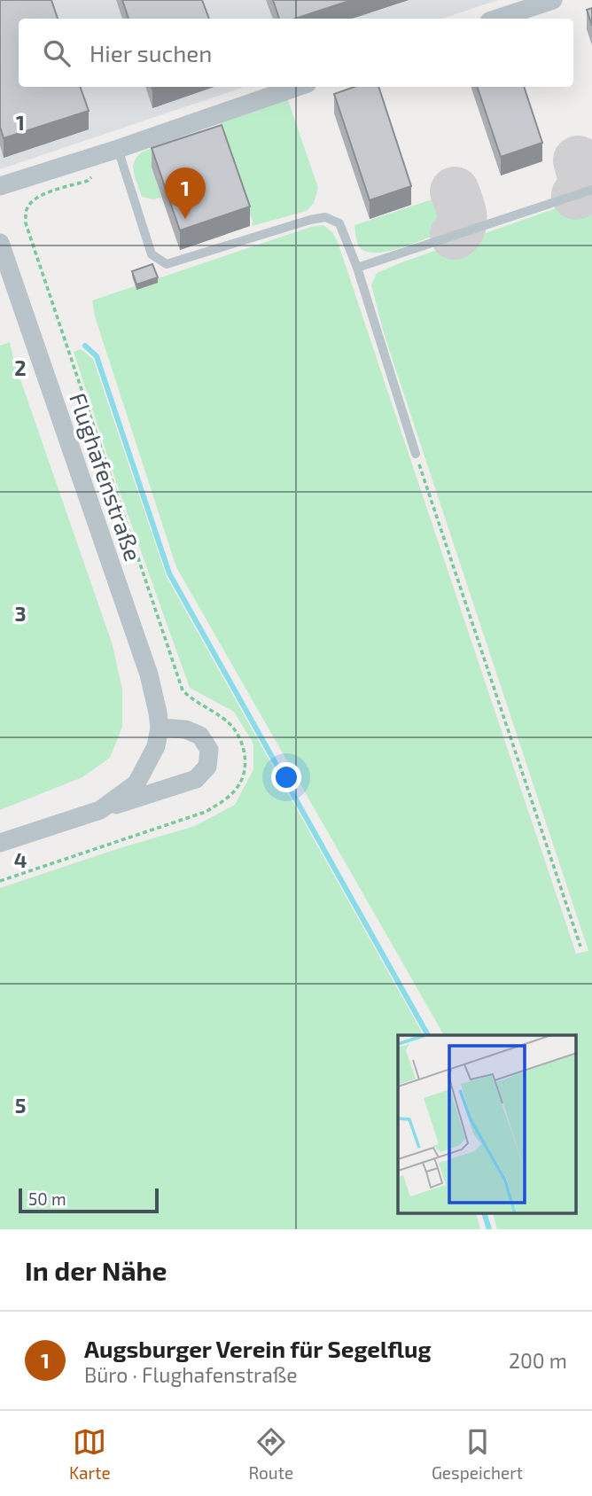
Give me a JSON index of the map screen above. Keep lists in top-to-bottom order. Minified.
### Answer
{"streets":{"street":["Flughafenstraße"]},"scale_bar":"50 m","page":{"search":"Hier suchen","pins":"1","scale":"50 m","heading":"In der Nähe","list":[{"mark":"1","name":"Augsburger Verein für Segelflug","note":"Büro · Flughafenstraße","value":"200 m"}],"nav":["Karte","Route","Gespeichert"]},"grid":{"rows":["1","2","3","4","5"]}}
